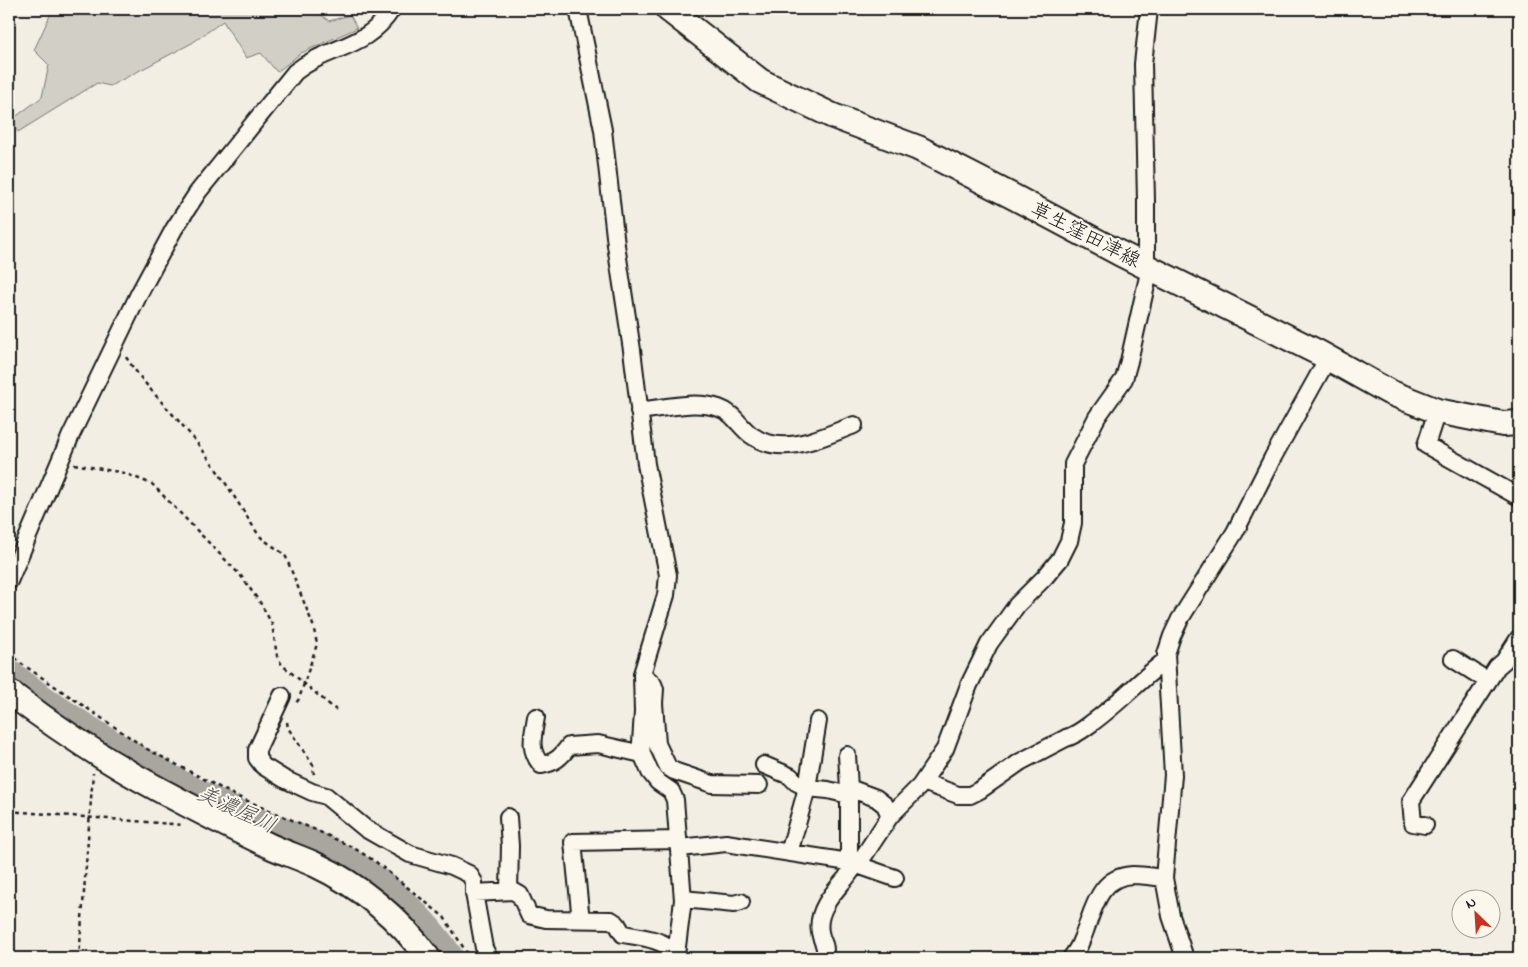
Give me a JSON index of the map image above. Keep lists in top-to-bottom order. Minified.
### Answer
{"streets":{"main road":["草生窪田津線"]},"water":["美濃屋川"],"north":"top left"}
